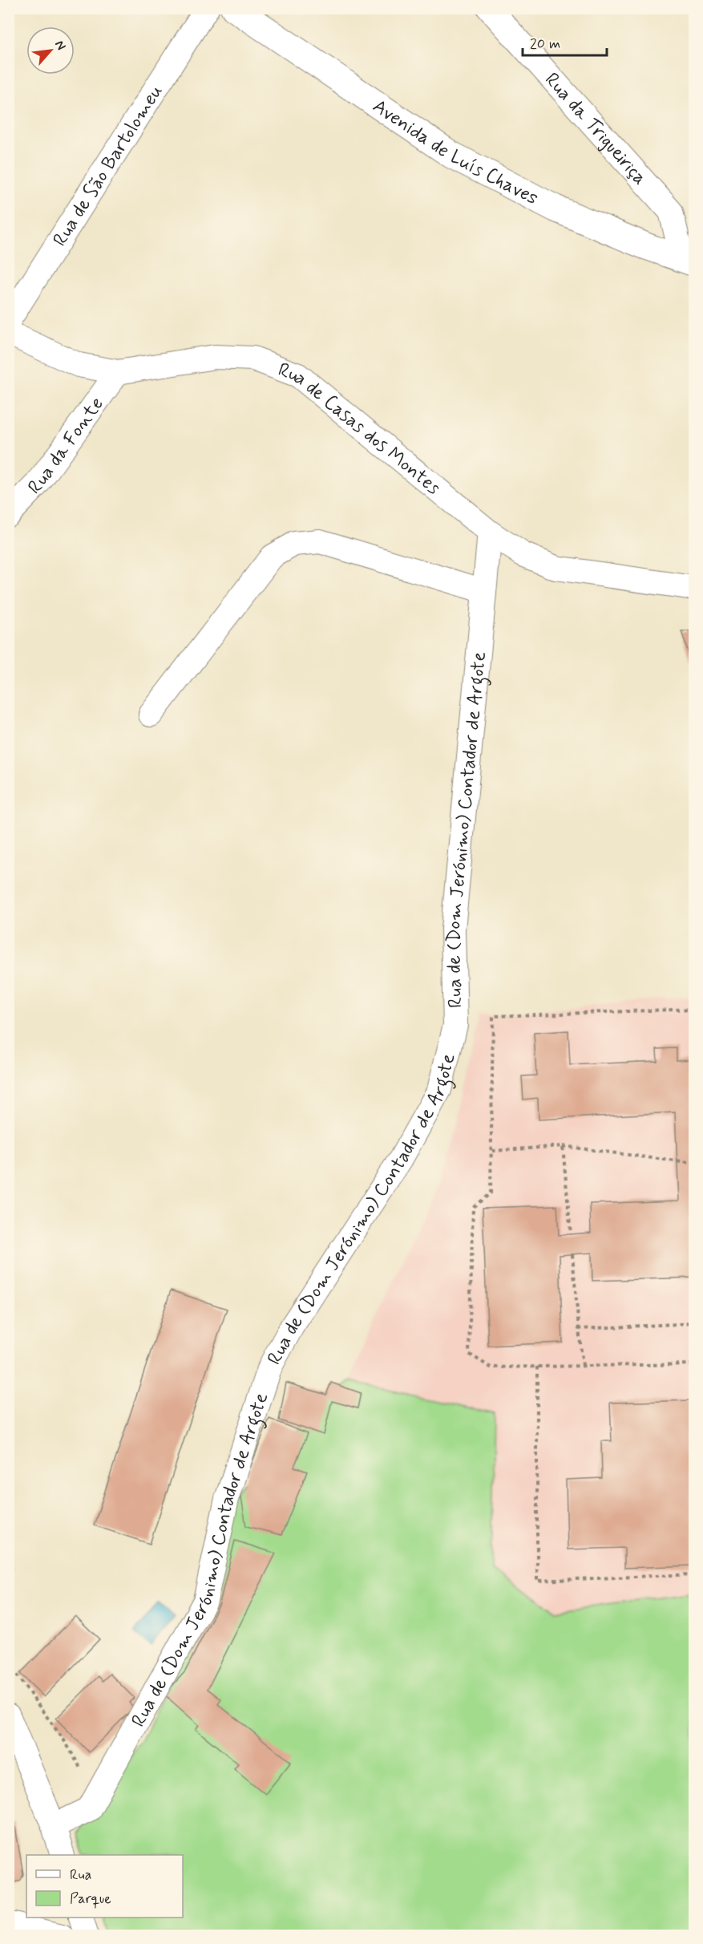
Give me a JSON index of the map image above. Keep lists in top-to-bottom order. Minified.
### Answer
{"streets":{"main road":["Avenida de Luís Chaves"],"street":["Rua da Trigueiriça","Rua de São Bartolomeu","Rua de Casas dos Montes","Rua da Fonte","Rua de (Dom Jerónimo) Contador de Argote"]},"crossings":[["Rua da Trigueiriça","Avenida de Luís Chaves"],["Rua de Casas dos Montes","Rua da Fonte"],["Rua de Casas dos Montes","Rua de (Dom Jerónimo) Contador de Argote"]],"legend":["Rua","Parque"],"scale_bar":"20 m","north":"top right"}
